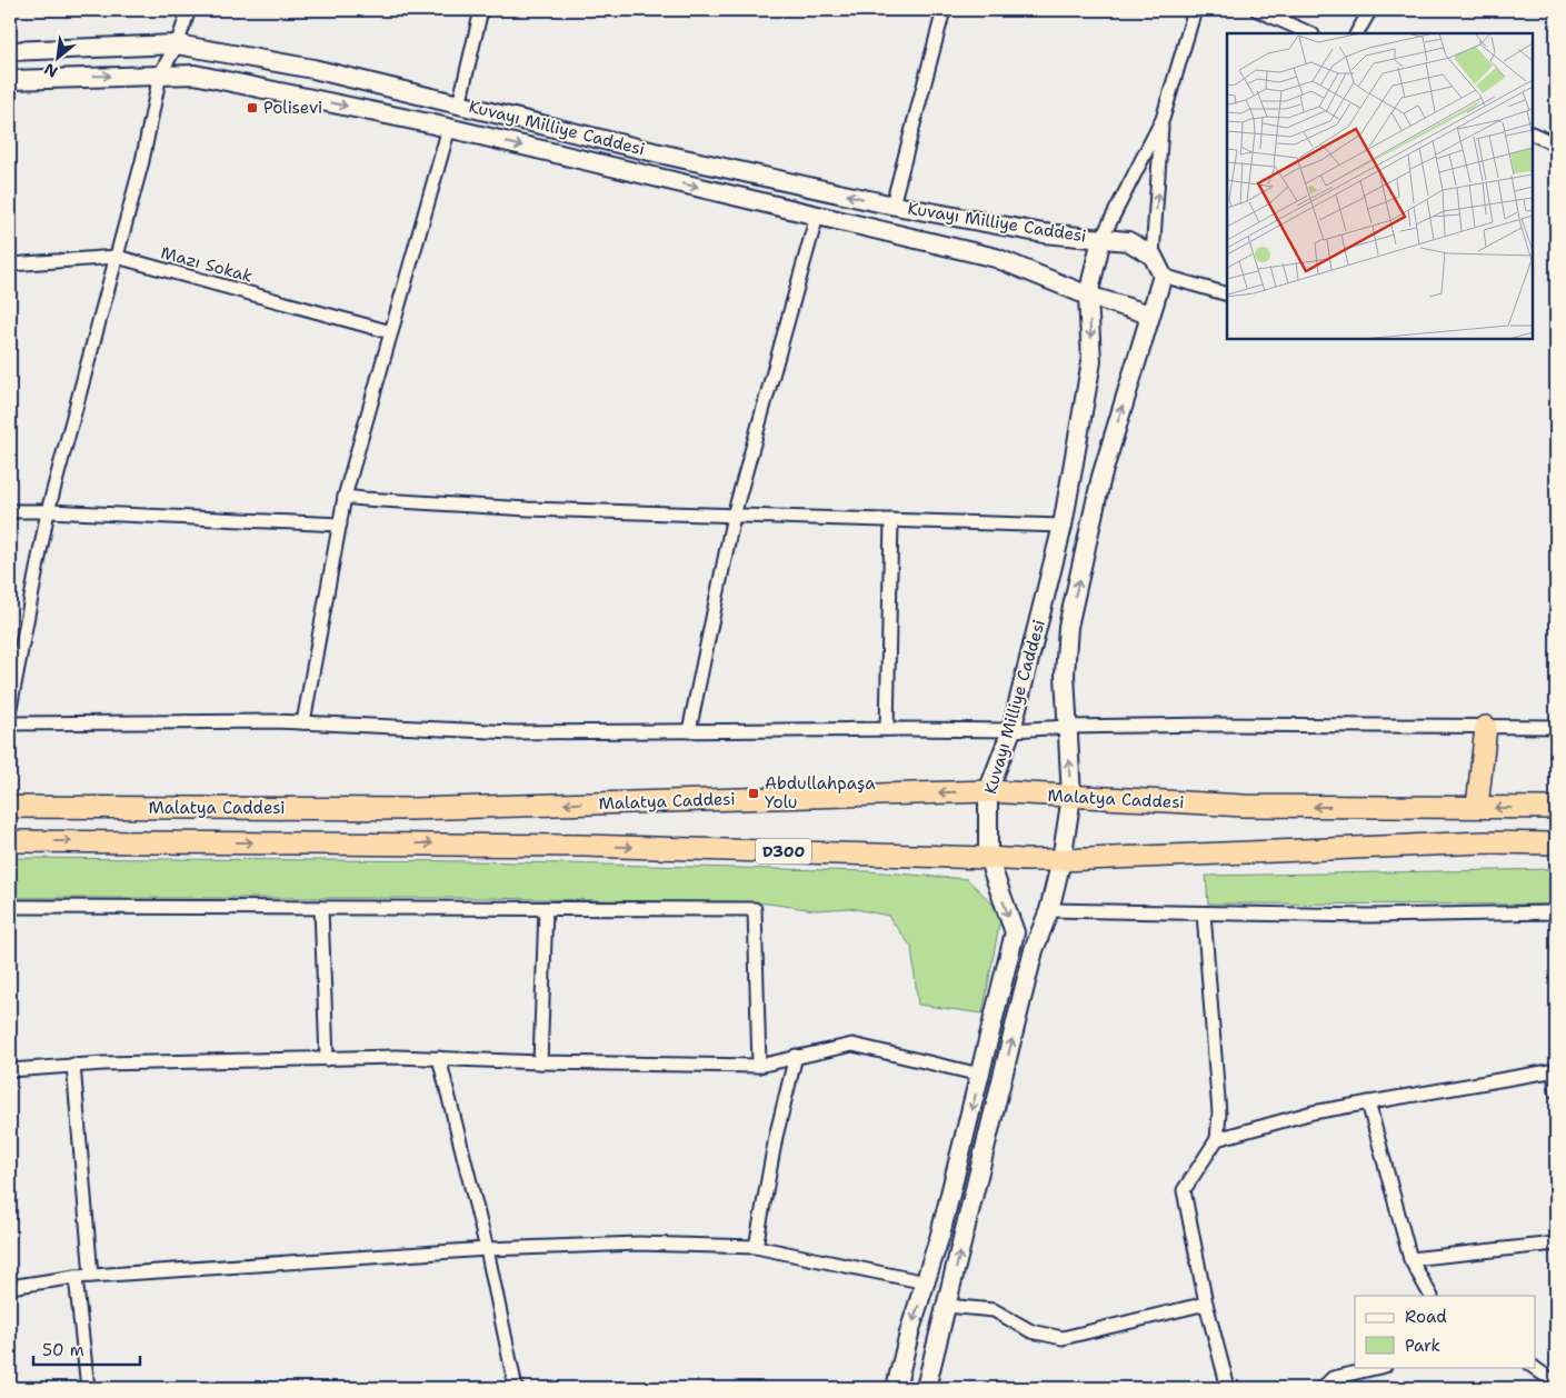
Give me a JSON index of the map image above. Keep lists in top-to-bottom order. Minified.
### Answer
{"streets":{"highway":["Malatya Caddesi","D300"],"main road":["Kuvayı Milliye Caddesi"],"street":["Mazı Sokak"]},"crossings":[["Kuvayı Milliye Caddesi","Malatya Caddesi"]],"places":{"transit":["Polisevi","Abdullahpaşa Yolu"]},"legend":["Road","Park"],"scale_bar":"50 m","north":"bottom left"}
